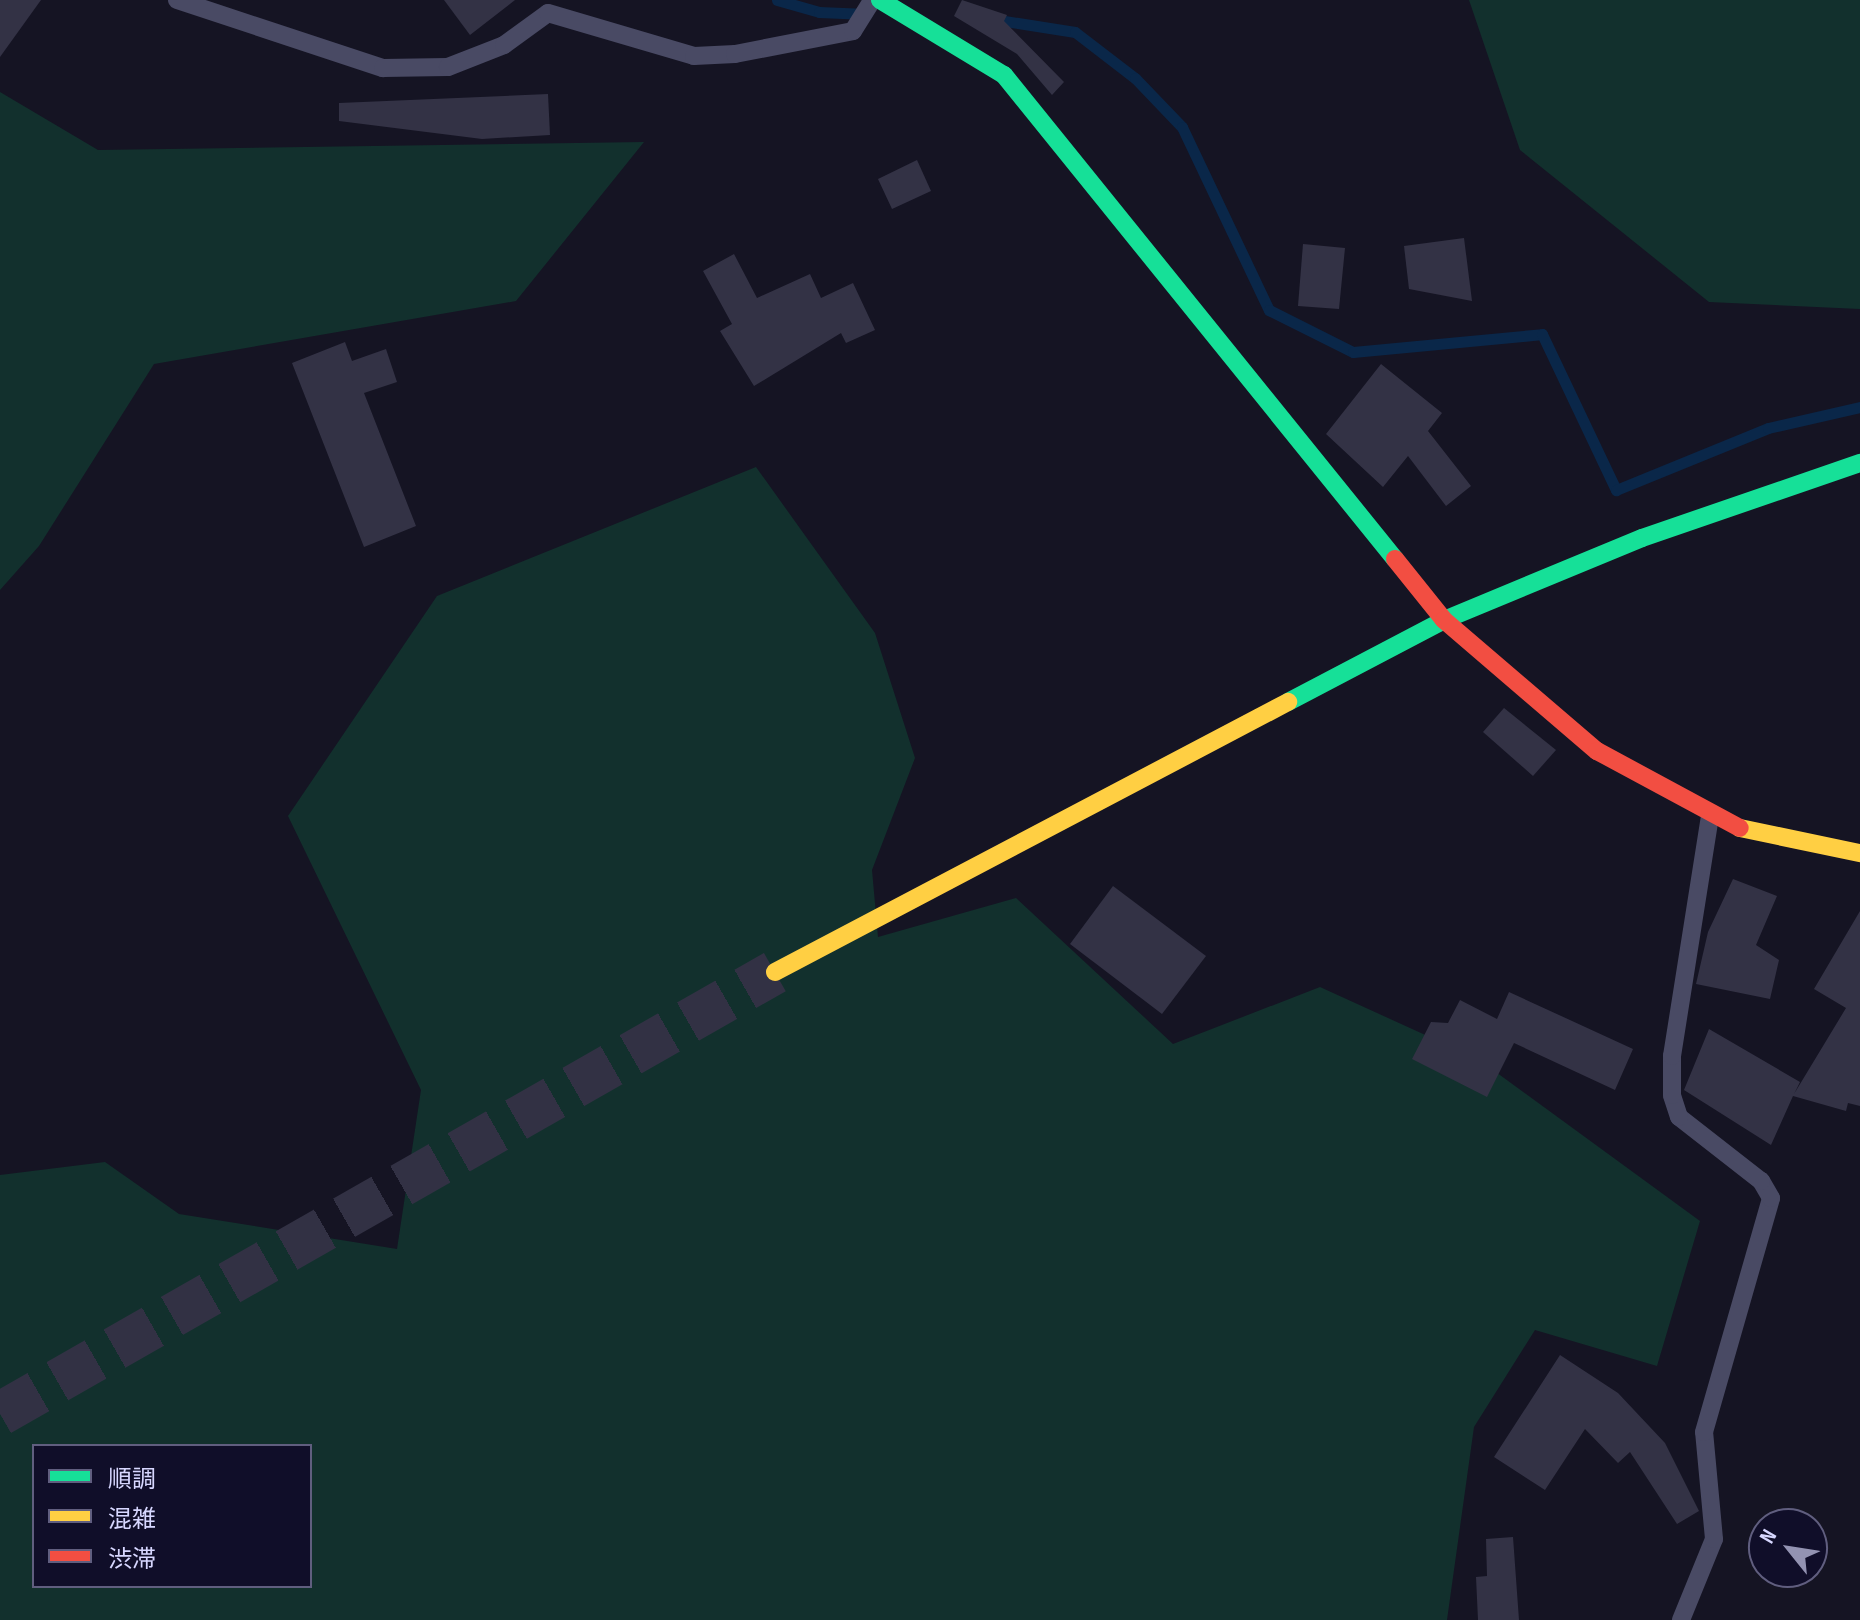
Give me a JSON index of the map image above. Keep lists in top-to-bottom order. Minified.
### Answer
{"legend":["順調","混雑","渋滞"],"north":"top left"}
